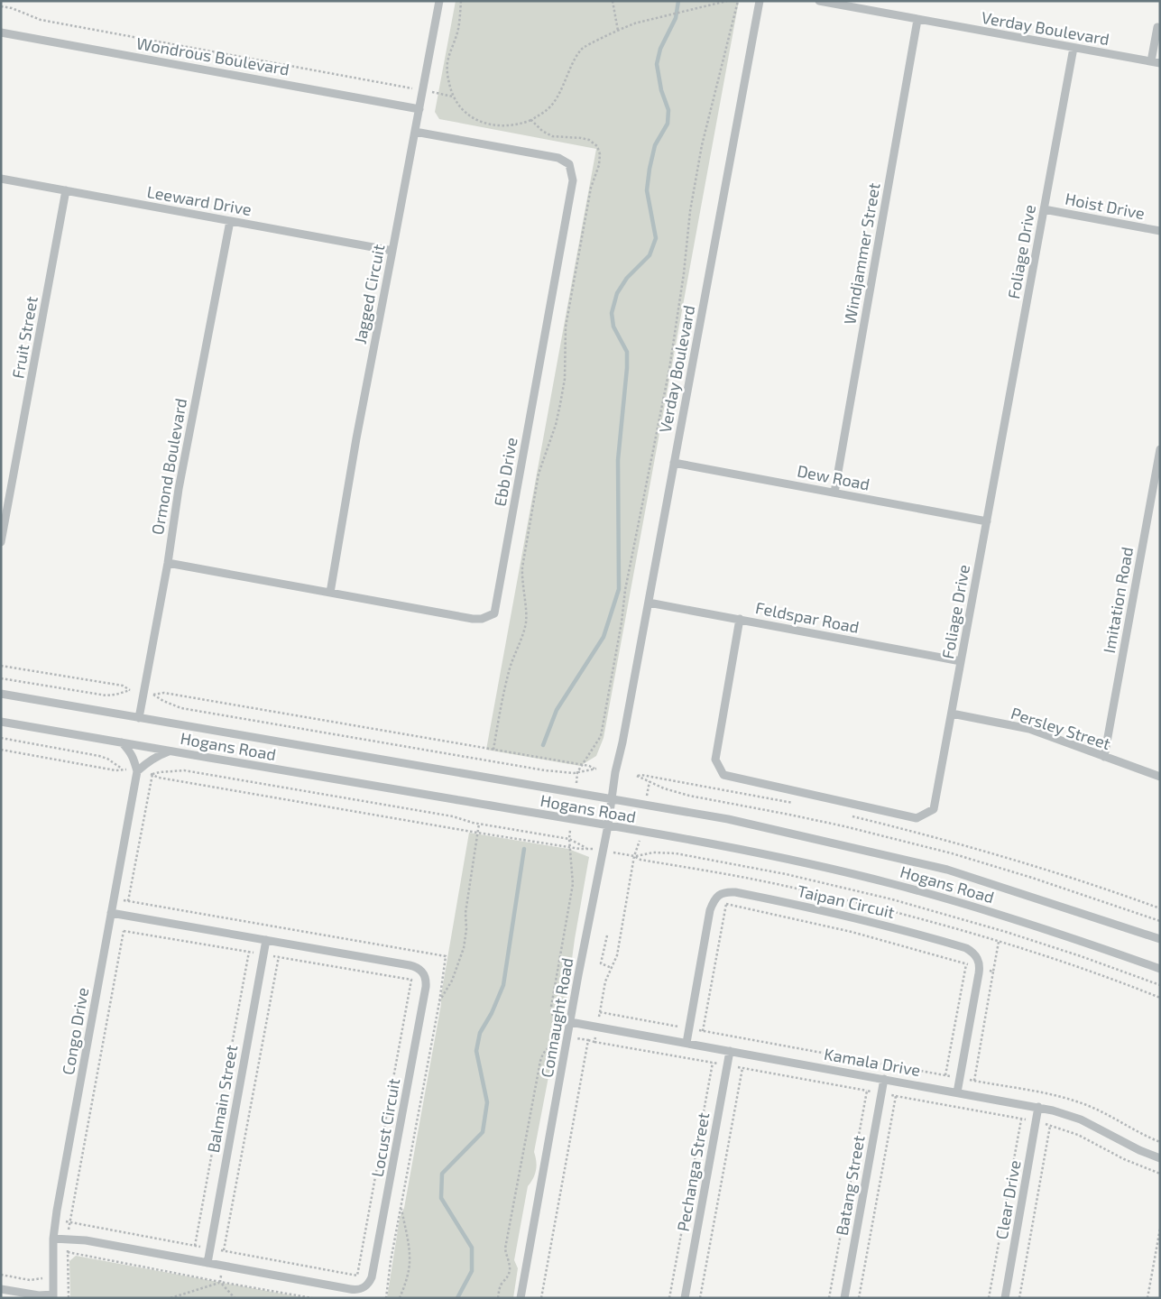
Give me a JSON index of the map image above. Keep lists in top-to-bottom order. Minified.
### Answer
{"streets":{"street":["Verday Boulevard","Wondrous Boulevard","Leeward Drive","Hoist Drive","Foliage Drive","Windjammer Street","Jagged Circuit","Fruit Street","Ormond Boulevard","Ebb Drive","Dew Road","Imitation Road","Feldspar Road","Persley Street","Hogans Road","Taipan Circuit","Connaught Road","Congo Drive","Kamala Drive","Balmain Street","Locust Circuit","Pechanga Street","Batang Street","Clear Drive"]},"crossings":[["Verday Boulevard","Foliage Drive"],["Verday Boulevard","Windjammer Street"],["Verday Boulevard","Dew Road"],["Verday Boulevard","Feldspar Road"],["Verday Boulevard","Connaught Road"],["Wondrous Boulevard","Jagged Circuit"],["Leeward Drive","Jagged Circuit"],["Leeward Drive","Fruit Street"],["Leeward Drive","Ormond Boulevard"],["Hoist Drive","Foliage Drive"],["Foliage Drive","Dew Road"],["Foliage Drive","Feldspar Road"],["Foliage Drive","Persley Street"],["Windjammer Street","Dew Road"],["Jagged Circuit","Ebb Drive"],["Ormond Boulevard","Ebb Drive"],["Ormond Boulevard","Hogans Road"],["Imitation Road","Persley Street"],["Hogans Road","Connaught Road"],["Hogans Road","Congo Drive"],["Connaught Road","Kamala Drive"],["Congo Drive","Locust Circuit"],["Kamala Drive","Pechanga Street"],["Kamala Drive","Batang Street"],["Kamala Drive","Clear Drive"],["Balmain Street","Locust Circuit"]]}
